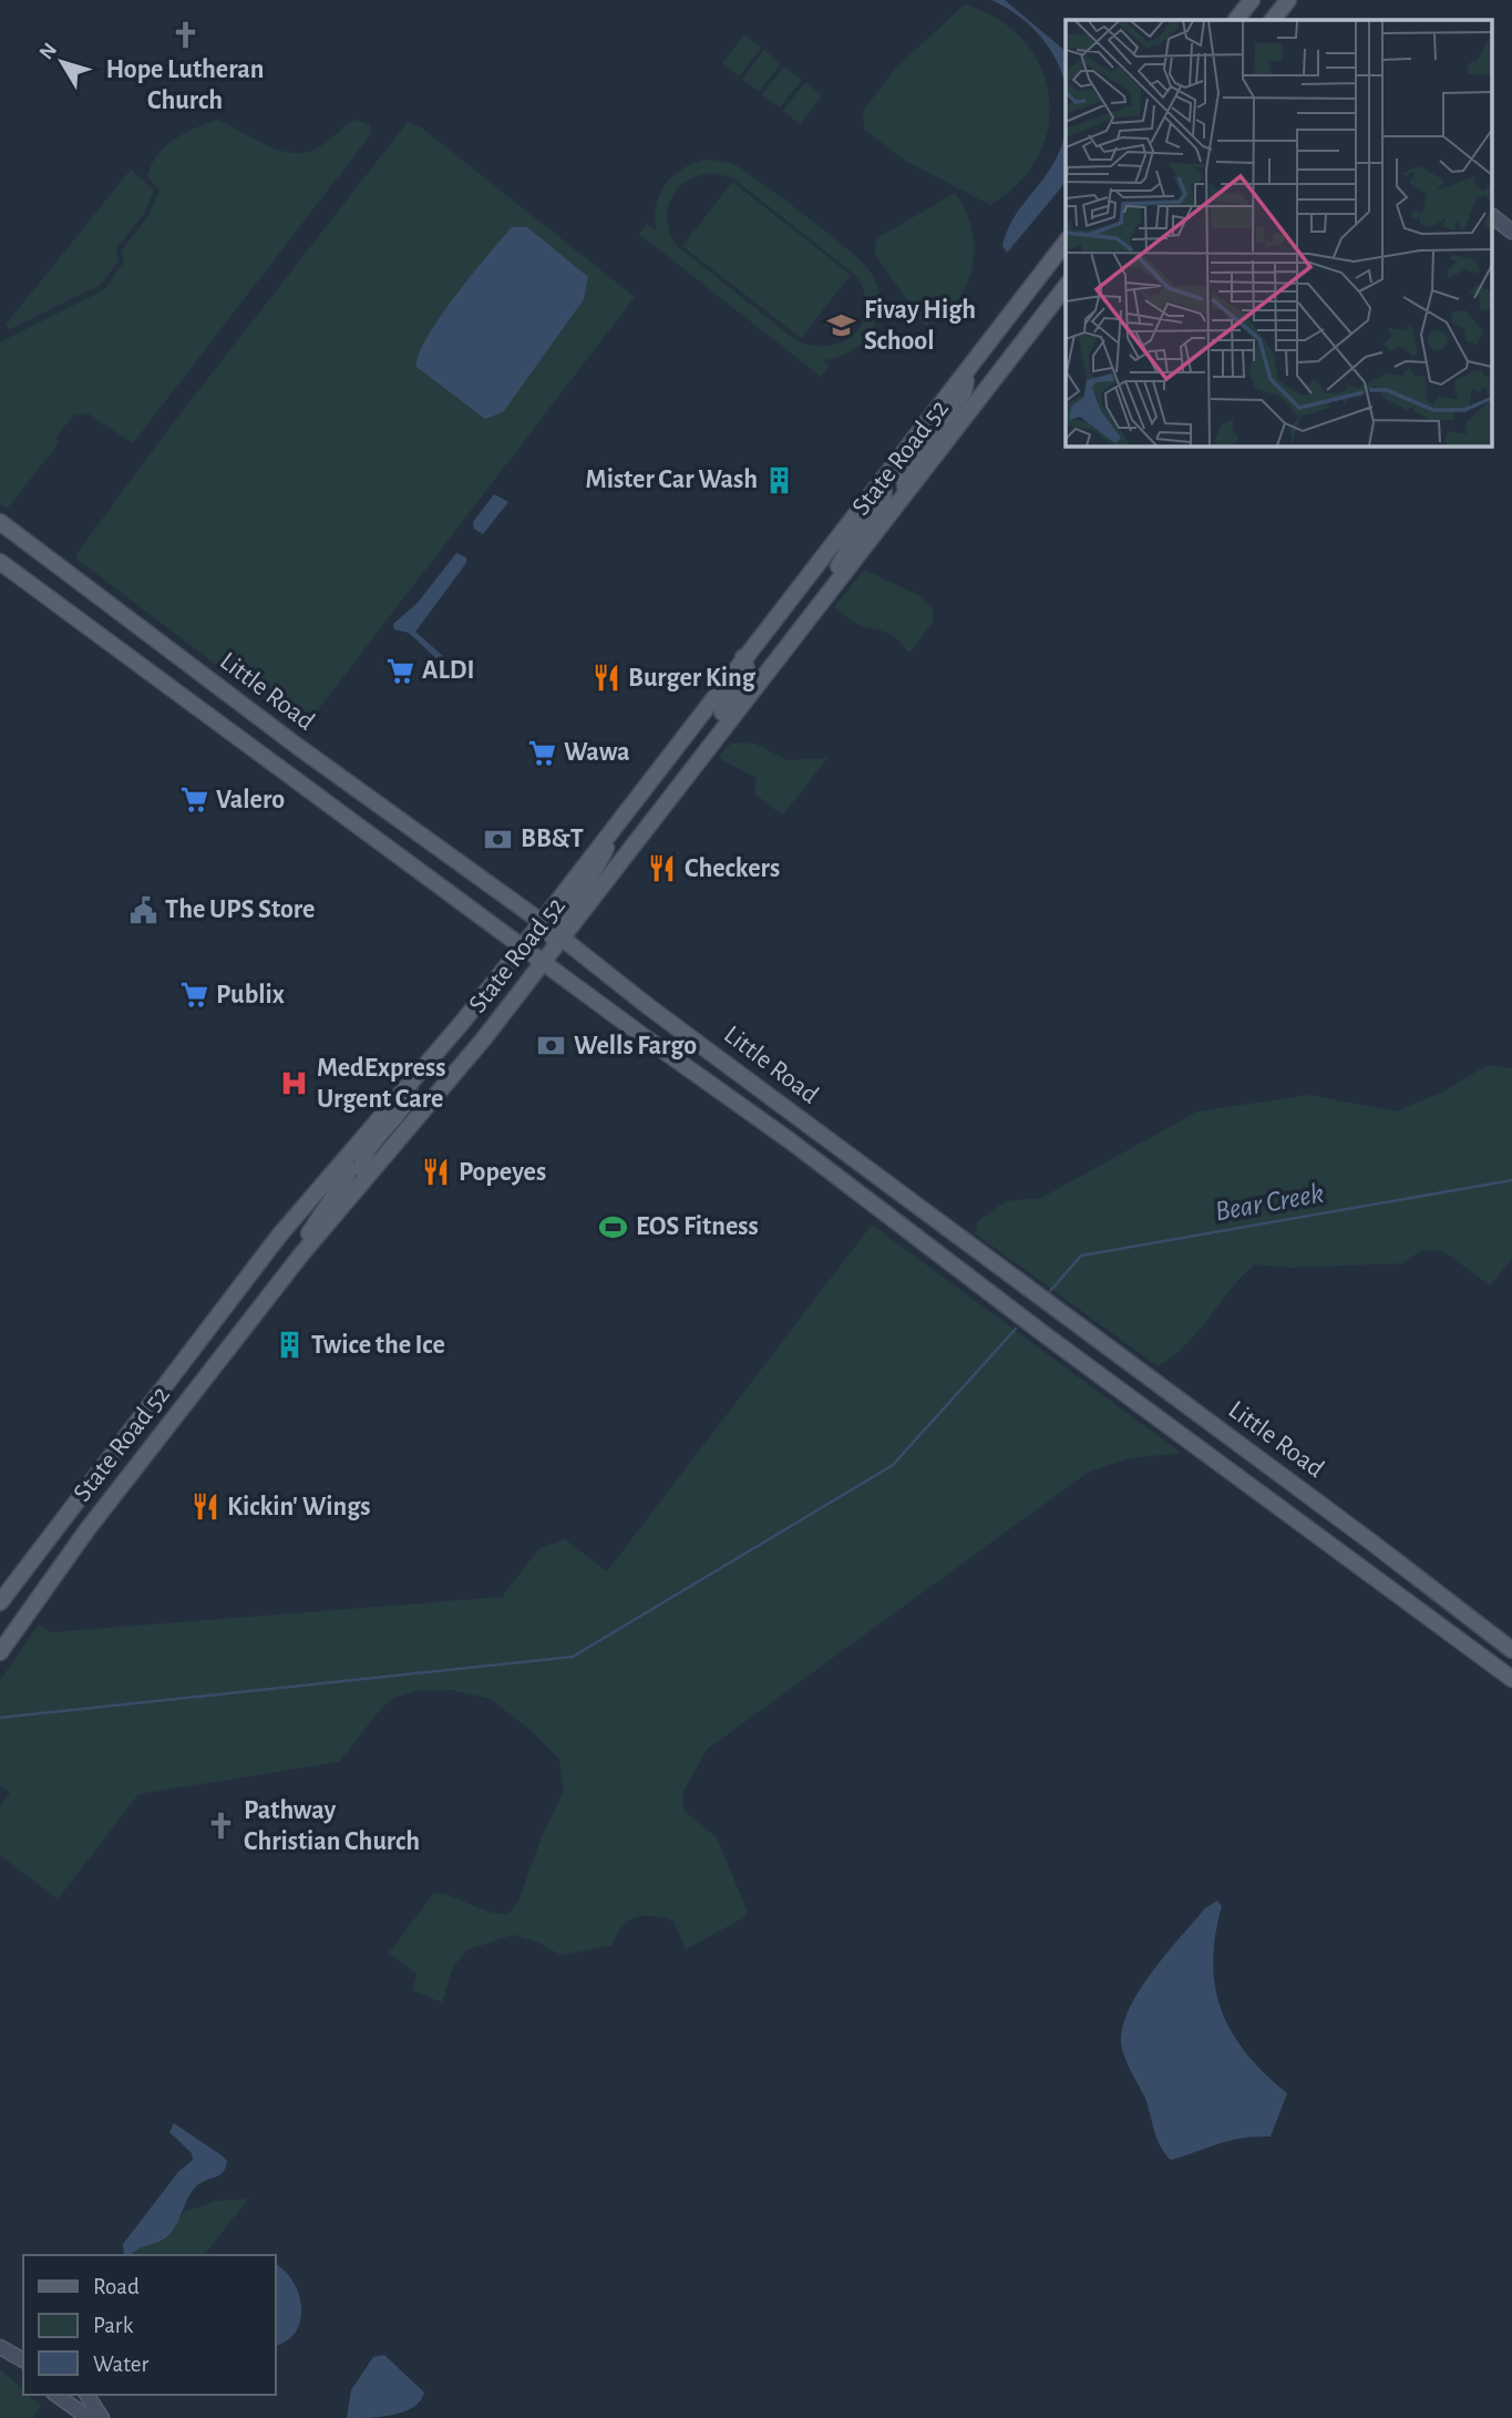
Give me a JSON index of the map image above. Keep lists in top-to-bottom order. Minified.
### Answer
{"streets":{"main road":["State Road 52","Little Road"]},"crossings":[["State Road 52","Little Road"]],"water":["Bear Creek"],"places":{"church":["Hope Lutheran Church","Pathway Christian Church"],"school or university":["Fivay High School"],"building":["Mister Car Wash","Twice the Ice"],"supermarket":["ALDI","Wawa","Valero","Publix"],"restaurant":["Burger King","Checkers","Popeyes","Kickin' Wings"],"bank":["BB&T","Wells Fargo"],"public building":["The UPS Store"],"hospital":["MedExpress Urgent Care"],"sports":["EOS Fitness"]},"legend":["Road","Park","Water"],"north":"top left"}
